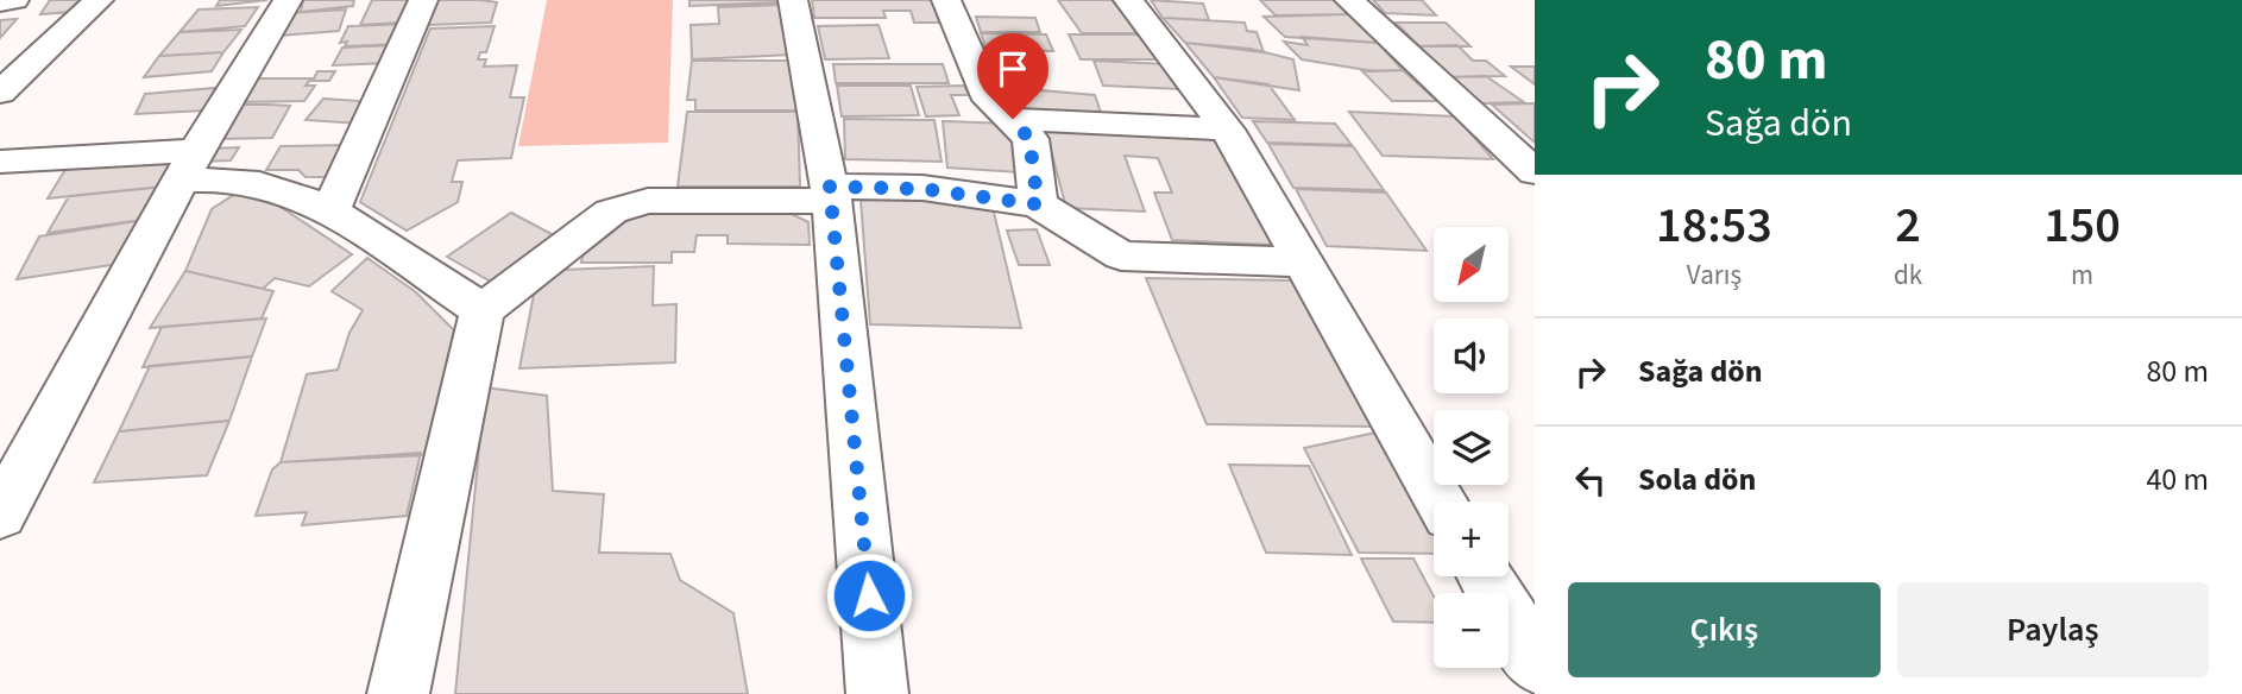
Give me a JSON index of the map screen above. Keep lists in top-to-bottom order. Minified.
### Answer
{"north":"bottom left","page":{"turn":["80 m","Sağa dön"],"eta":["18:53","Varış","2","dk","150","m"],"map_buttons":["+","−"],"list":[{"name":"Sağa dön","value":"80 m"},{"name":"Sola dön","value":"40 m"}],"buttons":["Çıkış","Paylaş"]}}
